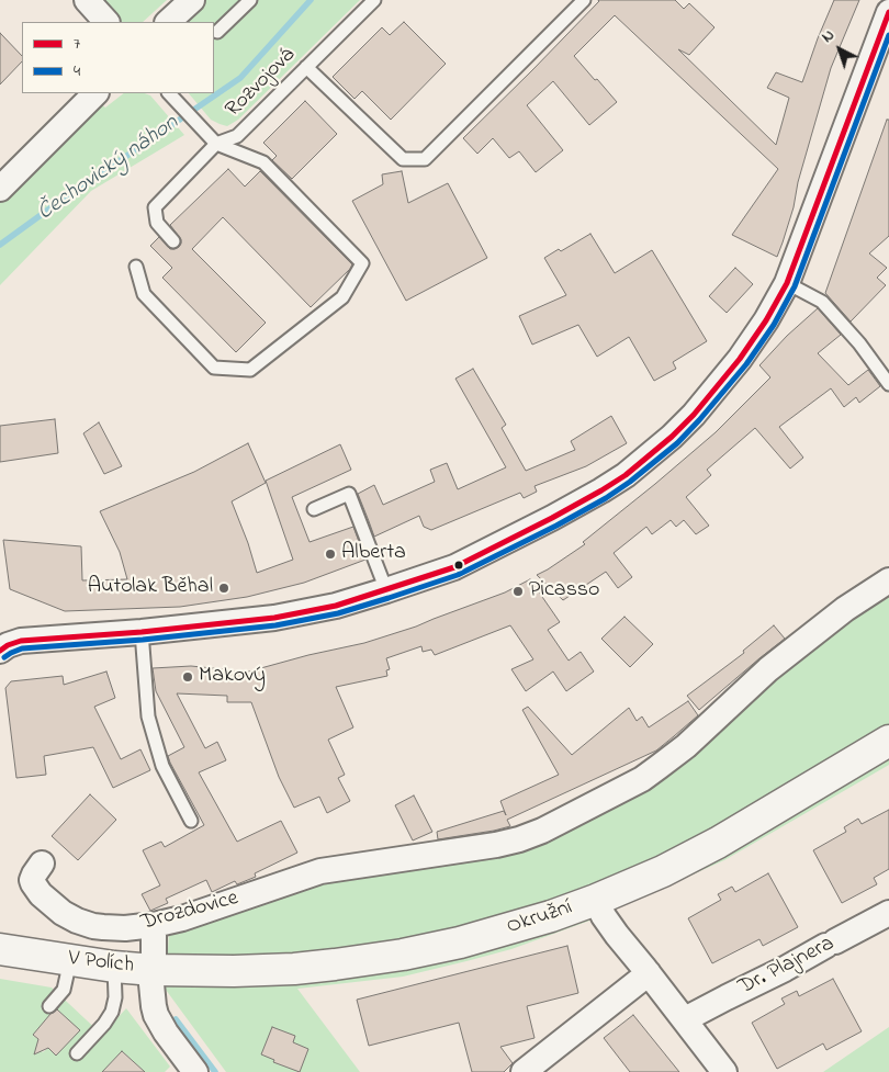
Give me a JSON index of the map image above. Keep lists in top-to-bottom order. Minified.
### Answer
{"streets":{"street":["Drozdovice","Okružní","V Polích","Dr. Plajnera"],"lane":["Rozvojová"]},"crossings":[["Okružní","V Polích"]],"water":["Čechovický náhon"],"places":["Alberta","Autolak Běhal","Picasso","Makový"],"lines":["transit line 7","transit line 4"],"legend":["7","4"],"north":"top left"}
